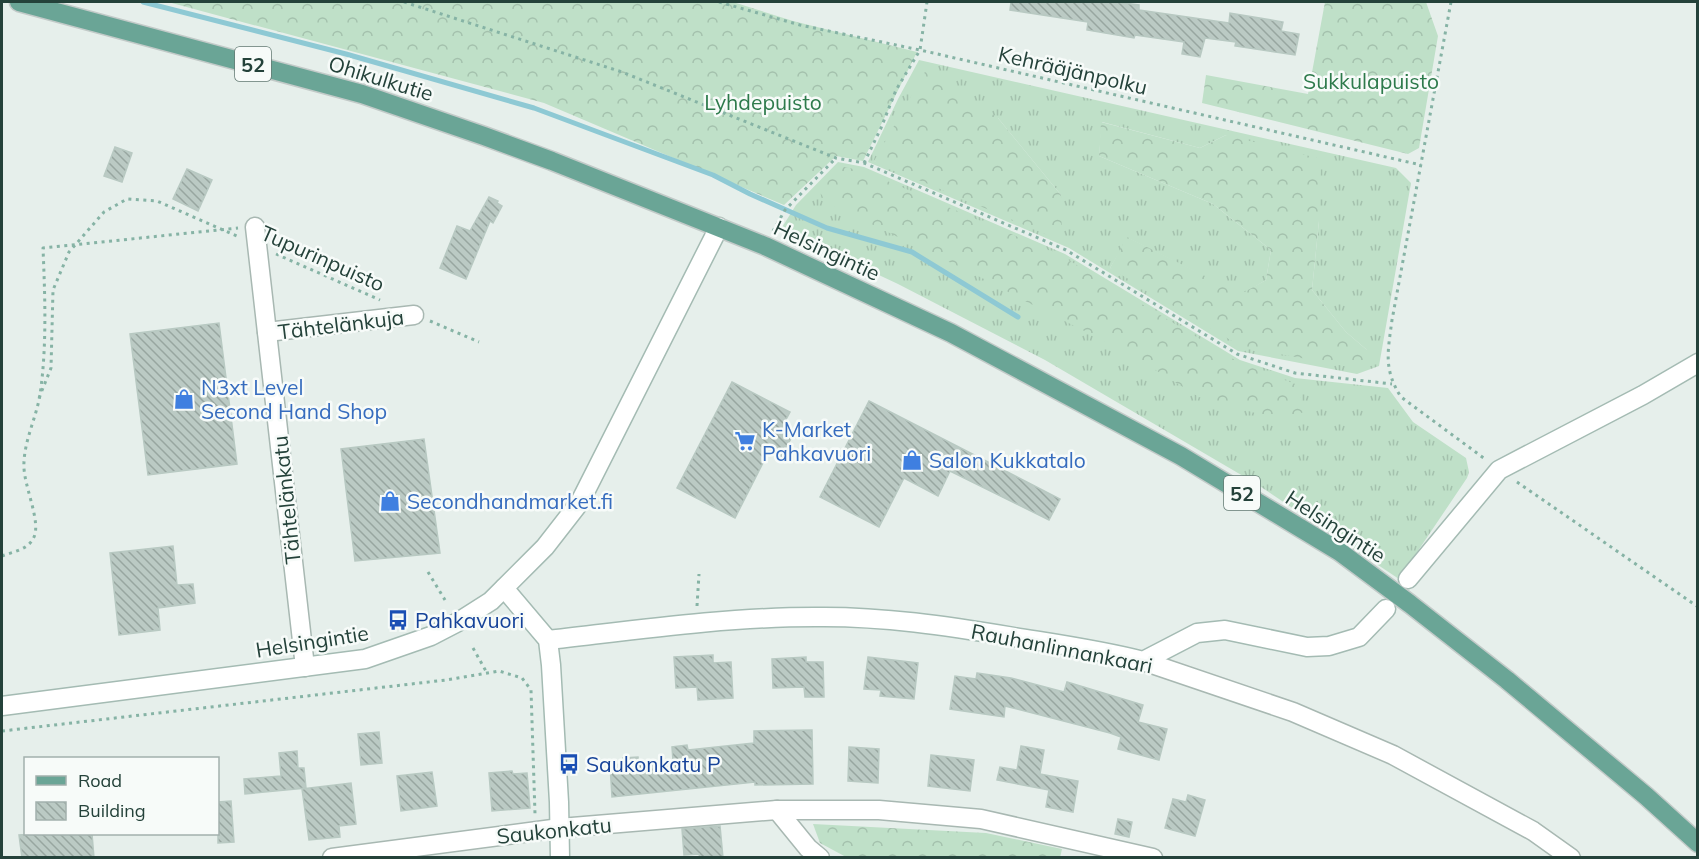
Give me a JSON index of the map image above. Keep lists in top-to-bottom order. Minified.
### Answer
{"streets":{"main road":["52","Ohikulkutie","Helsingintie"],"street":["Tähtelänkuja","Tähtelänkatu","Rauhanlinnankaari","Saukonkatu"],"path":["Kehrääjänpolku","Tupurinpuisto"]},"crossings":[["Ohikulkutie","Helsingintie"],["Helsingintie","Tähtelänkatu"],["Tupurinpuisto","Tähtelänkatu"],["Tähtelänkuja","Tähtelänkatu"]],"parks":["Sukkulapuisto","Lyhdepuisto"],"places":{"shop":["N3xt Level Second Hand Shop","Salon Kukkatalo","Secondhandmarket.fi"],"supermarket":["K-Market Pahkavuori"],"bus stop":["Pahkavuori","Saukonkatu P"]},"legend":["Road","Building"]}
